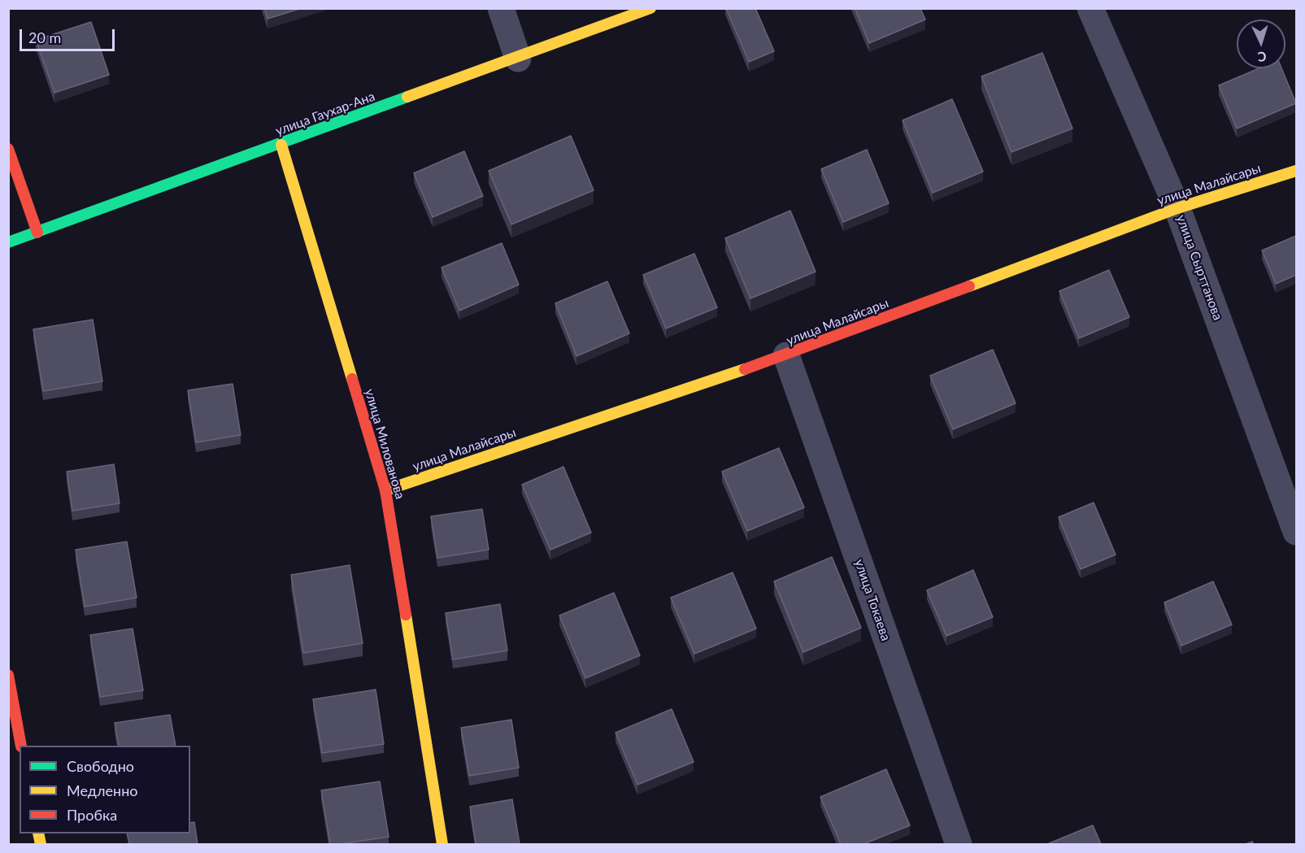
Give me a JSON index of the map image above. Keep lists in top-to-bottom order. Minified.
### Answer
{"streets":{"street":["улица Гаухар-Ана","улица Малайсары","улица Сырттанова","улица Милованова","улица Токаева"]},"crossings":[["улица Гаухар-Ана","улица Милованова"],["улица Малайсары","улица Сырттанова"],["улица Малайсары","улица Милованова"],["улица Малайсары","улица Токаева"]],"legend":["Свободно","Медленно","Пробка"],"scale_bar":"20 m","north":"bottom"}
